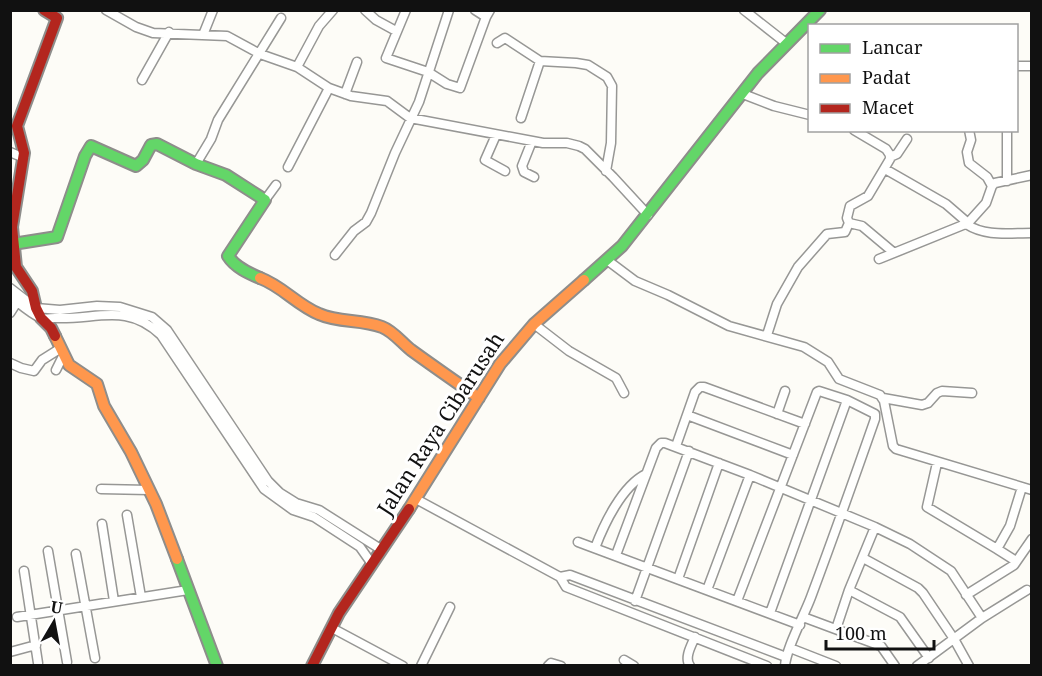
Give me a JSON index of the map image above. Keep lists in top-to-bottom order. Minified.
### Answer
{"streets":{"street":["Jalan Raya Cibarusah"]},"legend":["Lancar","Padat","Macet"],"scale_bar":"100 m","north":"top"}
